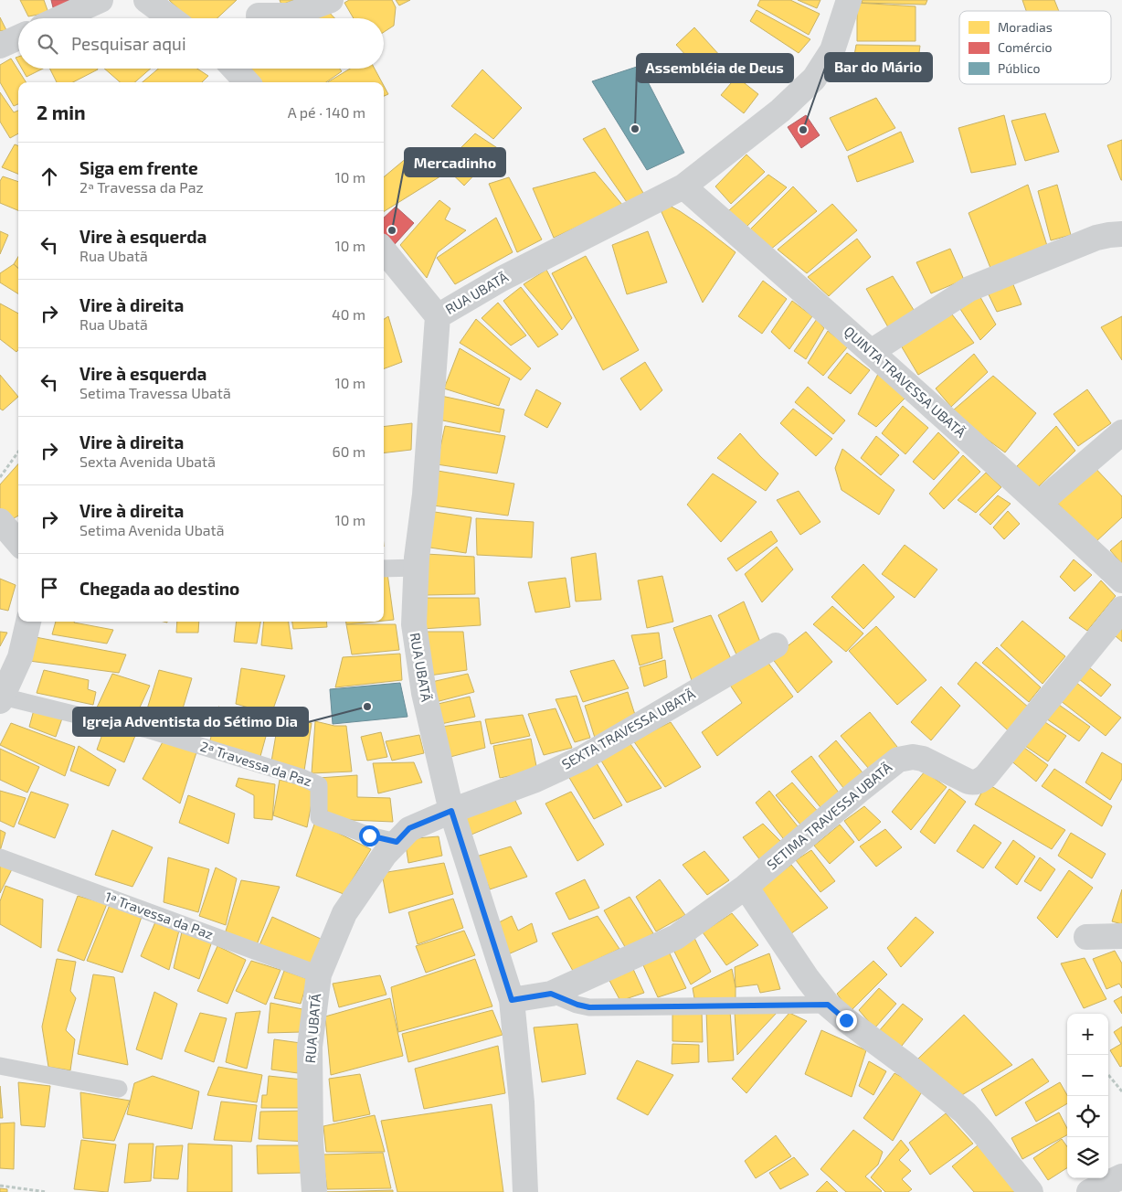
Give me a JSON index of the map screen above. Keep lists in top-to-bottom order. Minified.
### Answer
{"streets":{"street":["RUA UBATÃ","QUINTA TRAVESSA UBATÃ","SEXTA TRAVESSA UBATÃ","SETIMA TRAVESSA UBATÃ"],"lane":["2ª Travessa da Paz","1ª Travessa da Paz"]},"crossings":[["RUA UBATÃ","QUINTA TRAVESSA UBATÃ"],["RUA UBATÃ","SEXTA TRAVESSA UBATÃ"],["RUA UBATÃ","2ª Travessa da Paz"],["RUA UBATÃ","SETIMA TRAVESSA UBATÃ"],["RUA UBATÃ","1ª Travessa da Paz"]],"places":["Assembléia de Deus","Bar do Mário","Mercadinho","Igreja Adventista do Sétimo Dia"],"legend":["Moradias","Comércio","Público"],"page":{"search":"Pesquisar aqui","heading":["2 min","A pé · 140 m"],"list":[["Siga em frente","2ª Travessa da Paz","10 m"],["Vire à esquerda","Rua Ubatã","10 m"],["Vire à direita","Rua Ubatã","40 m"],["Vire à esquerda","Setima Travessa Ubatã","10 m"],["Vire à direita","Sexta Avenida Ubatã","60 m"],["Vire à direita","Setima Avenida Ubatã","10 m"],"Chegada ao destino"],"map_buttons":["+","−"]}}
